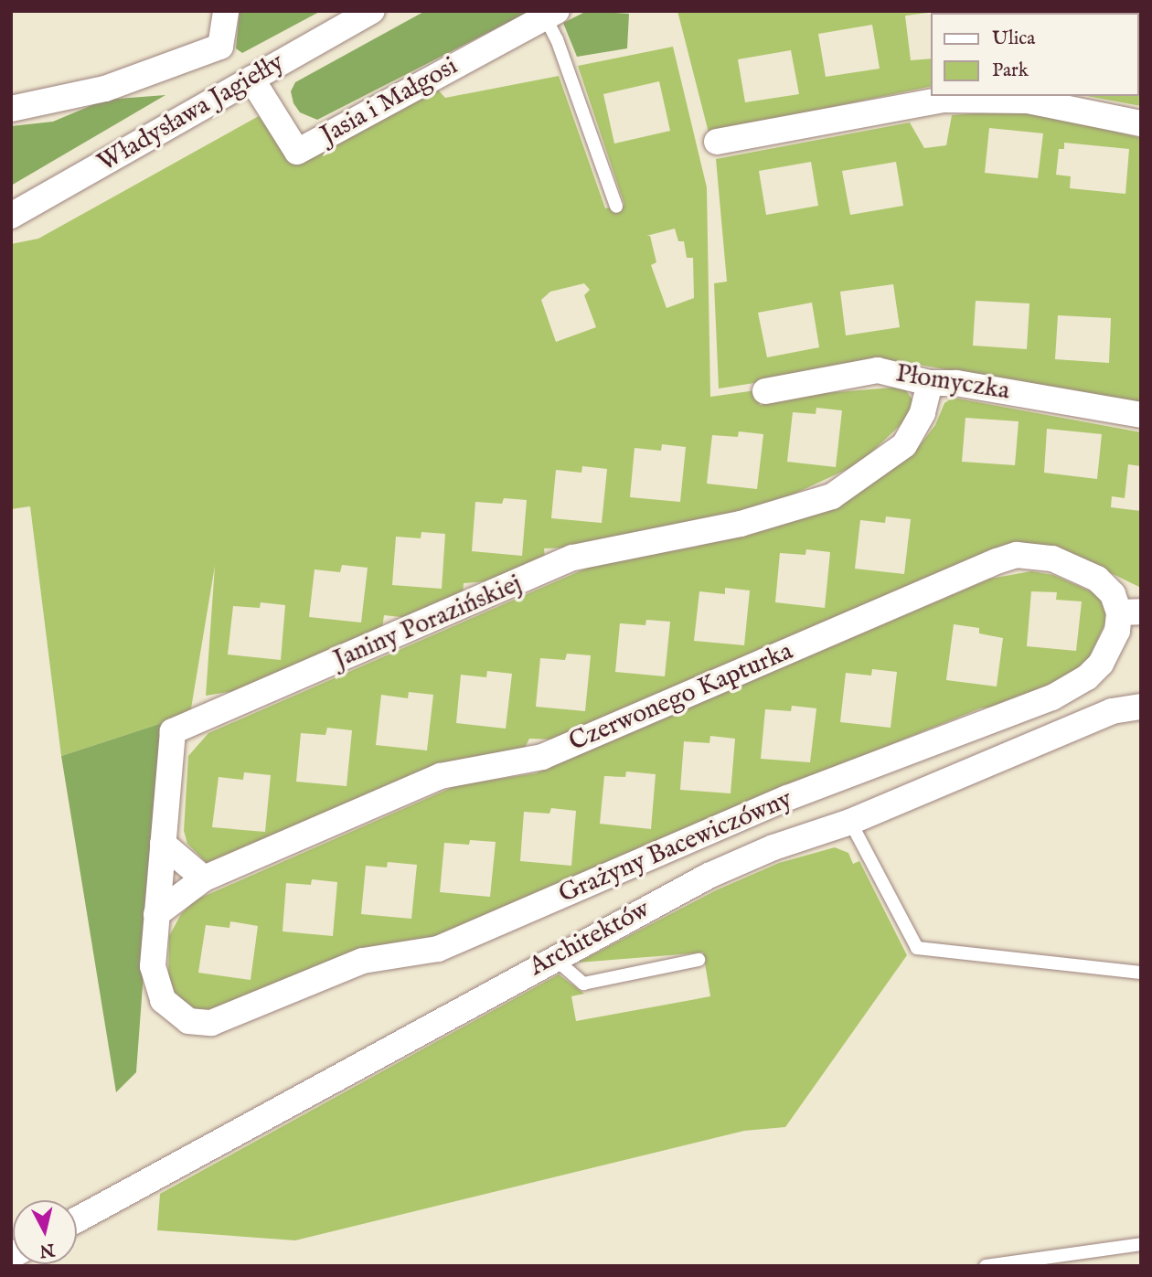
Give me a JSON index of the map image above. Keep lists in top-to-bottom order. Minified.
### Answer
{"streets":{"street":["Jasia i Małgosi","Władysława Jagiełły","Płomyczka","Janiny Porazińskiej","Czerwonego Kapturka","Grażyny Bacewiczówny","Architektów"]},"crossings":[["Jasia i Małgosi","Władysława Jagiełły"],["Płomyczka","Janiny Porazińskiej"],["Janiny Porazińskiej","Czerwonego Kapturka"],["Janiny Porazińskiej","Grażyny Bacewiczówny"],["Czerwonego Kapturka","Grażyny Bacewiczówny"]],"legend":["Ulica","Park"],"north":"bottom"}
